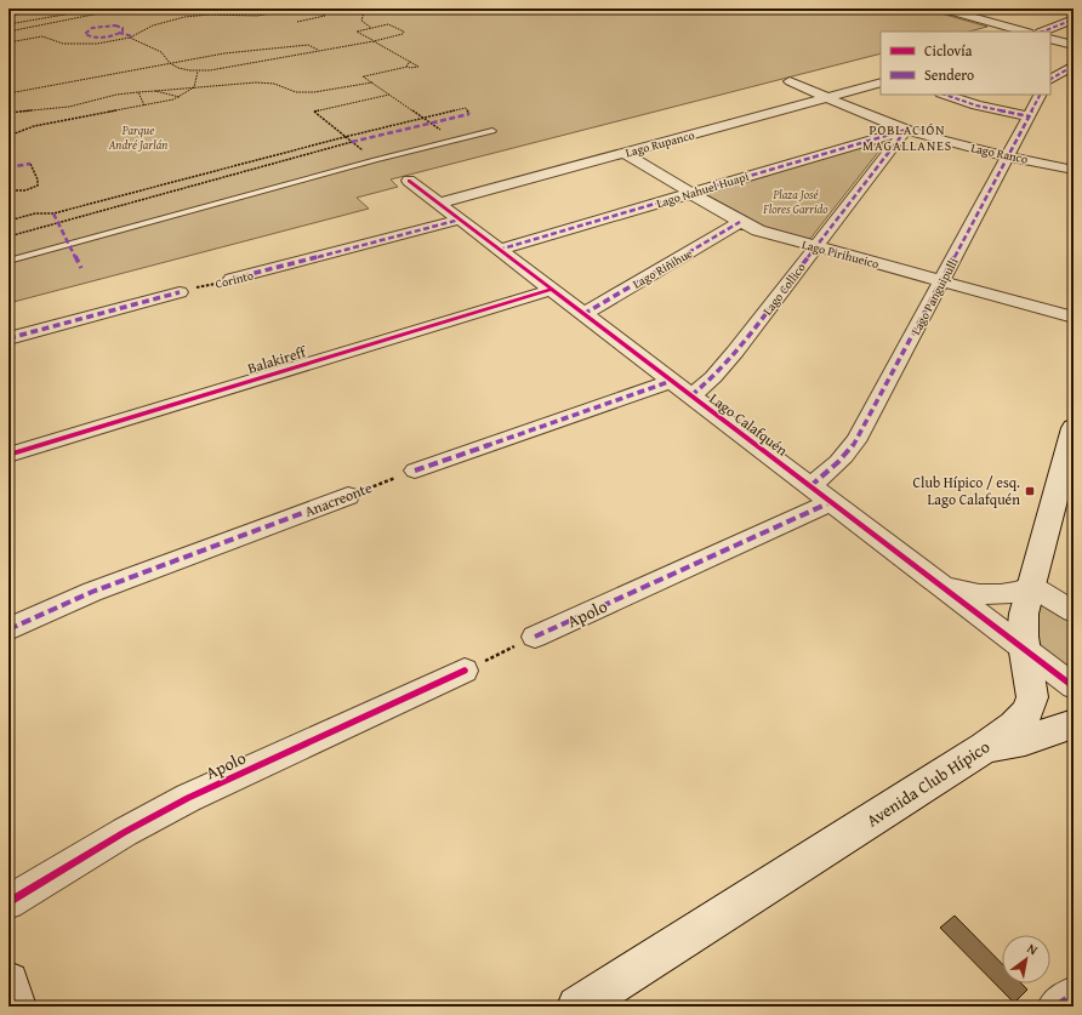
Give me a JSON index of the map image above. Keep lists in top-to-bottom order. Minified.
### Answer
{"streets":{"main road":["Avenida Club Hípico"],"street":["Lago Rupanco","Lago Ranco","Lago Nahuel Huapi","Lago Pirihueico","Lago Riñihue","Corinto","Lago Collico","Lago Panguipulli","Balakireff","Lago Calafquén","Anacreonte","Apolo"]},"crossings":[["Lago Rupanco","Lago Ranco"],["Lago Rupanco","Lago Pirihueico"],["Lago Rupanco","Lago Calafquén"],["Lago Ranco","Lago Nahuel Huapi"],["Lago Ranco","Lago Collico"],["Lago Ranco","Lago Panguipulli"],["Lago Nahuel Huapi","Lago Pirihueico"],["Lago Nahuel Huapi","Lago Collico"],["Lago Nahuel Huapi","Lago Calafquén"],["Lago Pirihueico","Lago Riñihue"],["Lago Pirihueico","Lago Collico"],["Lago Pirihueico","Lago Panguipulli"],["Lago Riñihue","Lago Calafquén"],["Corinto","Lago Calafquén"],["Lago Collico","Lago Calafquén"],["Lago Panguipulli","Lago Calafquén"],["Balakireff","Lago Calafquén"],["Lago Calafquén","Apolo"],["Lago Calafquén","Avenida Club Hípico"]],"districts":["POBLACIÓN MAGALLANES"],"parks":["Parque André Jarlán","Plaza José Flores Garrido"],"places":{"transit":["Club Hípico / esq. Lago Calafquén"]},"legend":["Ciclovía","Sendero"],"north":"top right"}
